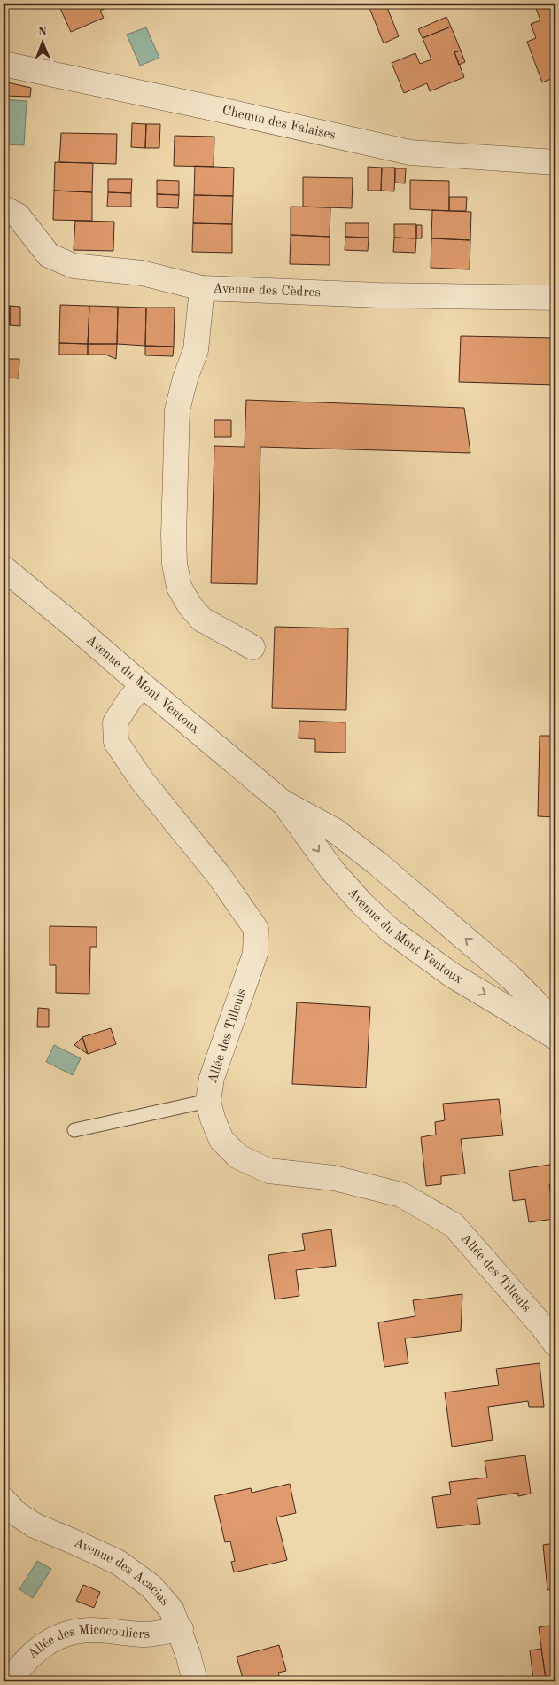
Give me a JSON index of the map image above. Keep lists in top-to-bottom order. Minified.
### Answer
{"streets":{"street":["Chemin des Falaises","Avenue des Cèdres","Avenue du Mont Ventoux","Allée des Tilleuls","Avenue des Acacias","Allée des Micocouliers"]},"crossings":[["Avenue du Mont Ventoux","Allée des Tilleuls"],["Avenue des Acacias","Allée des Micocouliers"]],"north":"top"}
